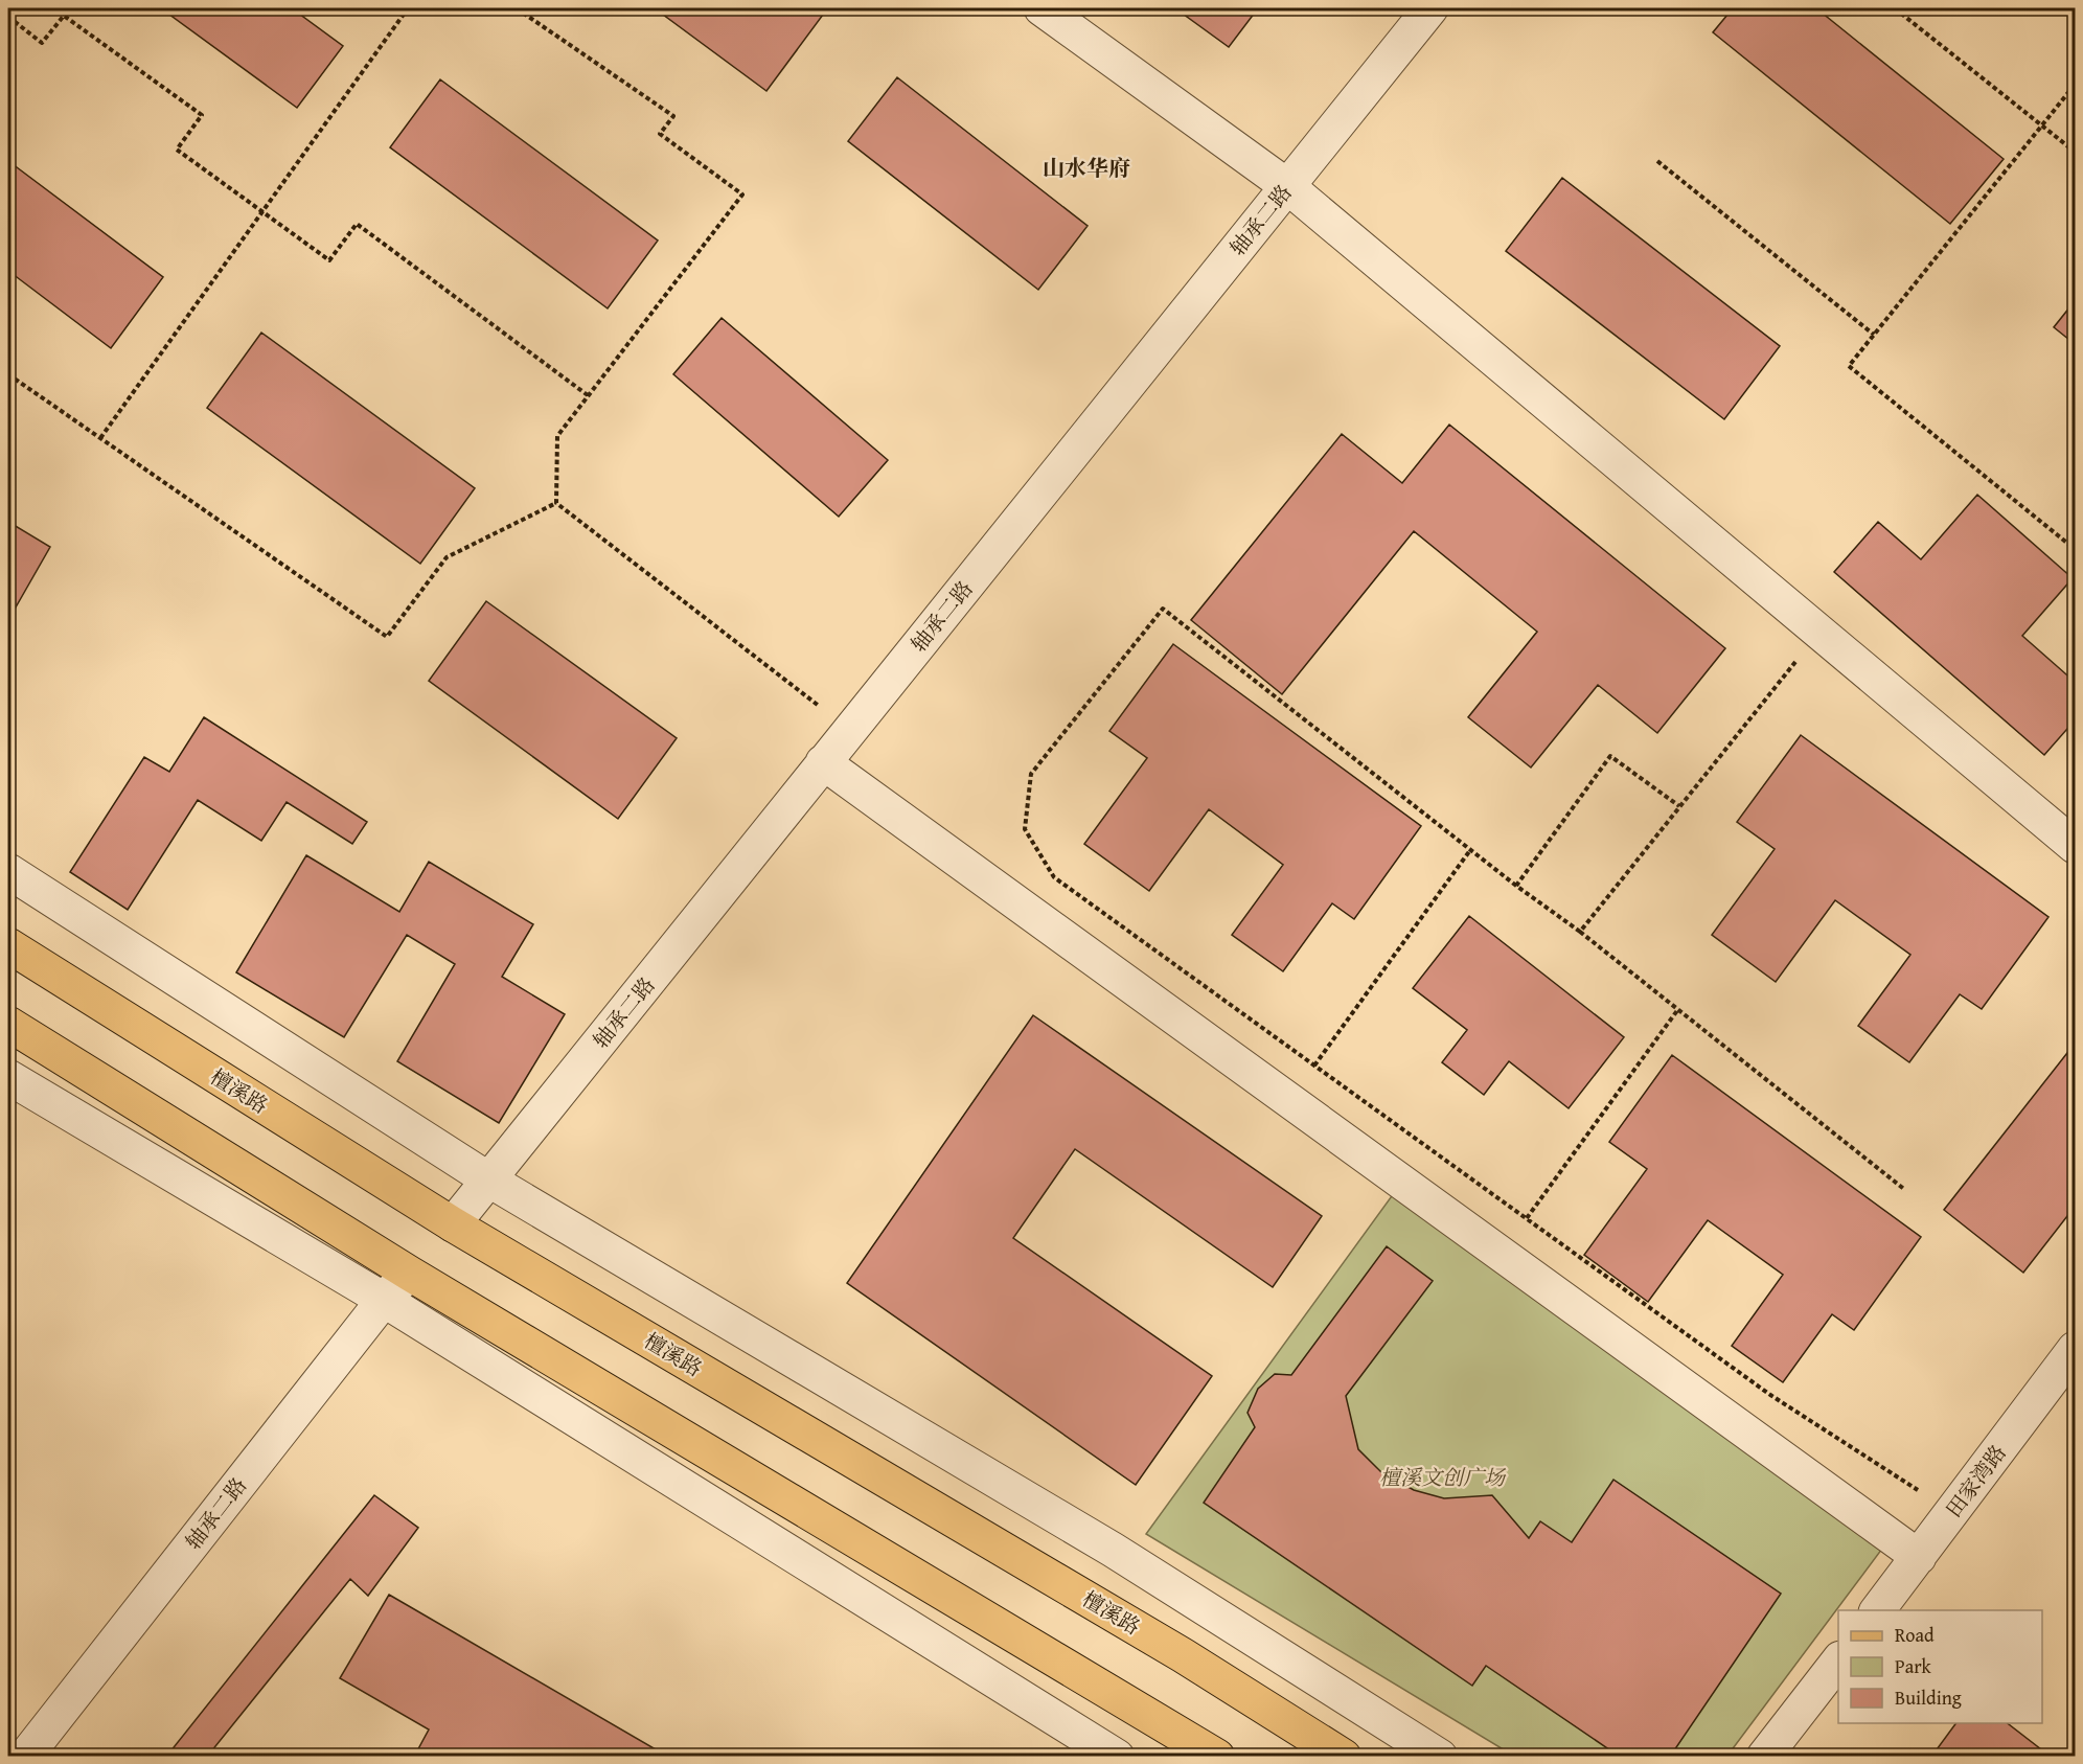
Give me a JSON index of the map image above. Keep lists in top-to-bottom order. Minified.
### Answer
{"streets":{"main road":["檀溪路"],"street":["轴承二路","田家湾路"]},"crossings":[["轴承二路","檀溪路"]],"districts":["山水华府"],"parks":["檀溪文创广场"],"legend":["Road","Park","Building"]}
